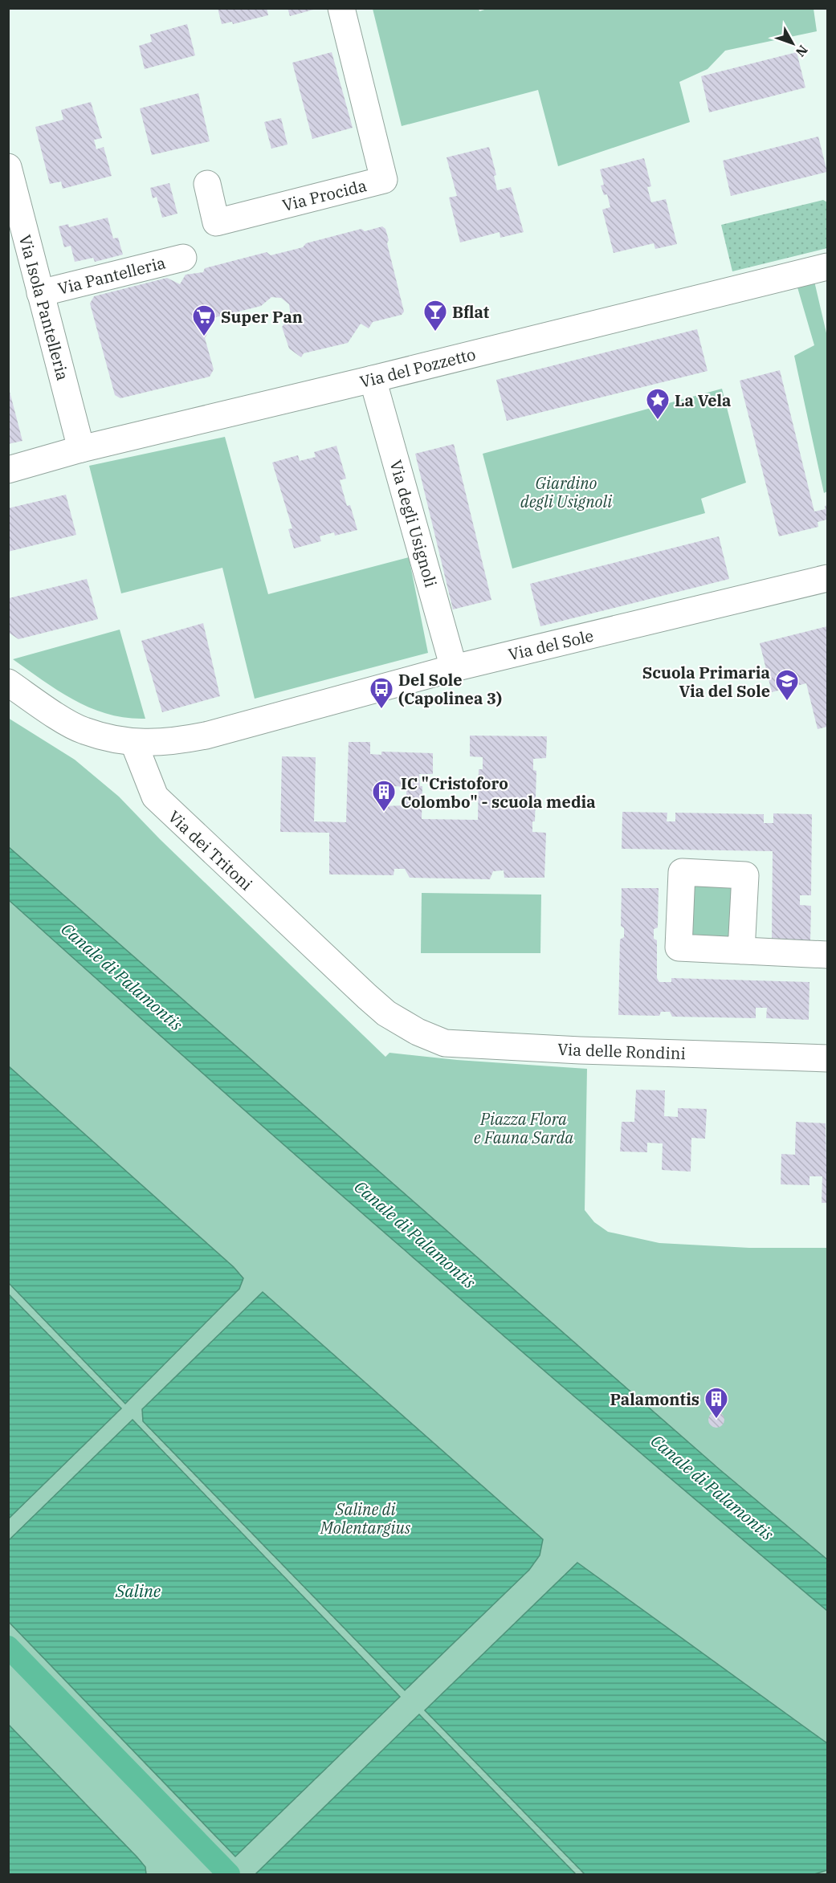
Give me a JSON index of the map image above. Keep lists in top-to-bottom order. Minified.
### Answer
{"streets":{"street":["Via Procida","Via Pantelleria","Via Isola Pantelleria","Via del Pozzetto","Via degli Usignoli","Via del Sole","Via dei Tritoni","Via delle Rondini"]},"crossings":[["Via Pantelleria","Via Isola Pantelleria"],["Via Isola Pantelleria","Via del Pozzetto"],["Via del Pozzetto","Via degli Usignoli"],["Via degli Usignoli","Via del Sole"],["Via del Sole","Via dei Tritoni"],["Via dei Tritoni","Via delle Rondini"]],"water":["Canale di Palamontis","Saline"],"parks":["Giardino degli Usignoli","Piazza Flora e Fauna Sarda","Saline di Molentargius"],"places":{"bar":["Bflat"],"supermarket":["Super Pan"],"place":["La Vela"],"school or university":["Scuola Primaria Via del Sole"],"bus stop":["Del Sole (Capolinea 3)"],"building":["IC \"Cristoforo Colombo\" - scuola media","Palamontis"]},"north":"bottom right"}
